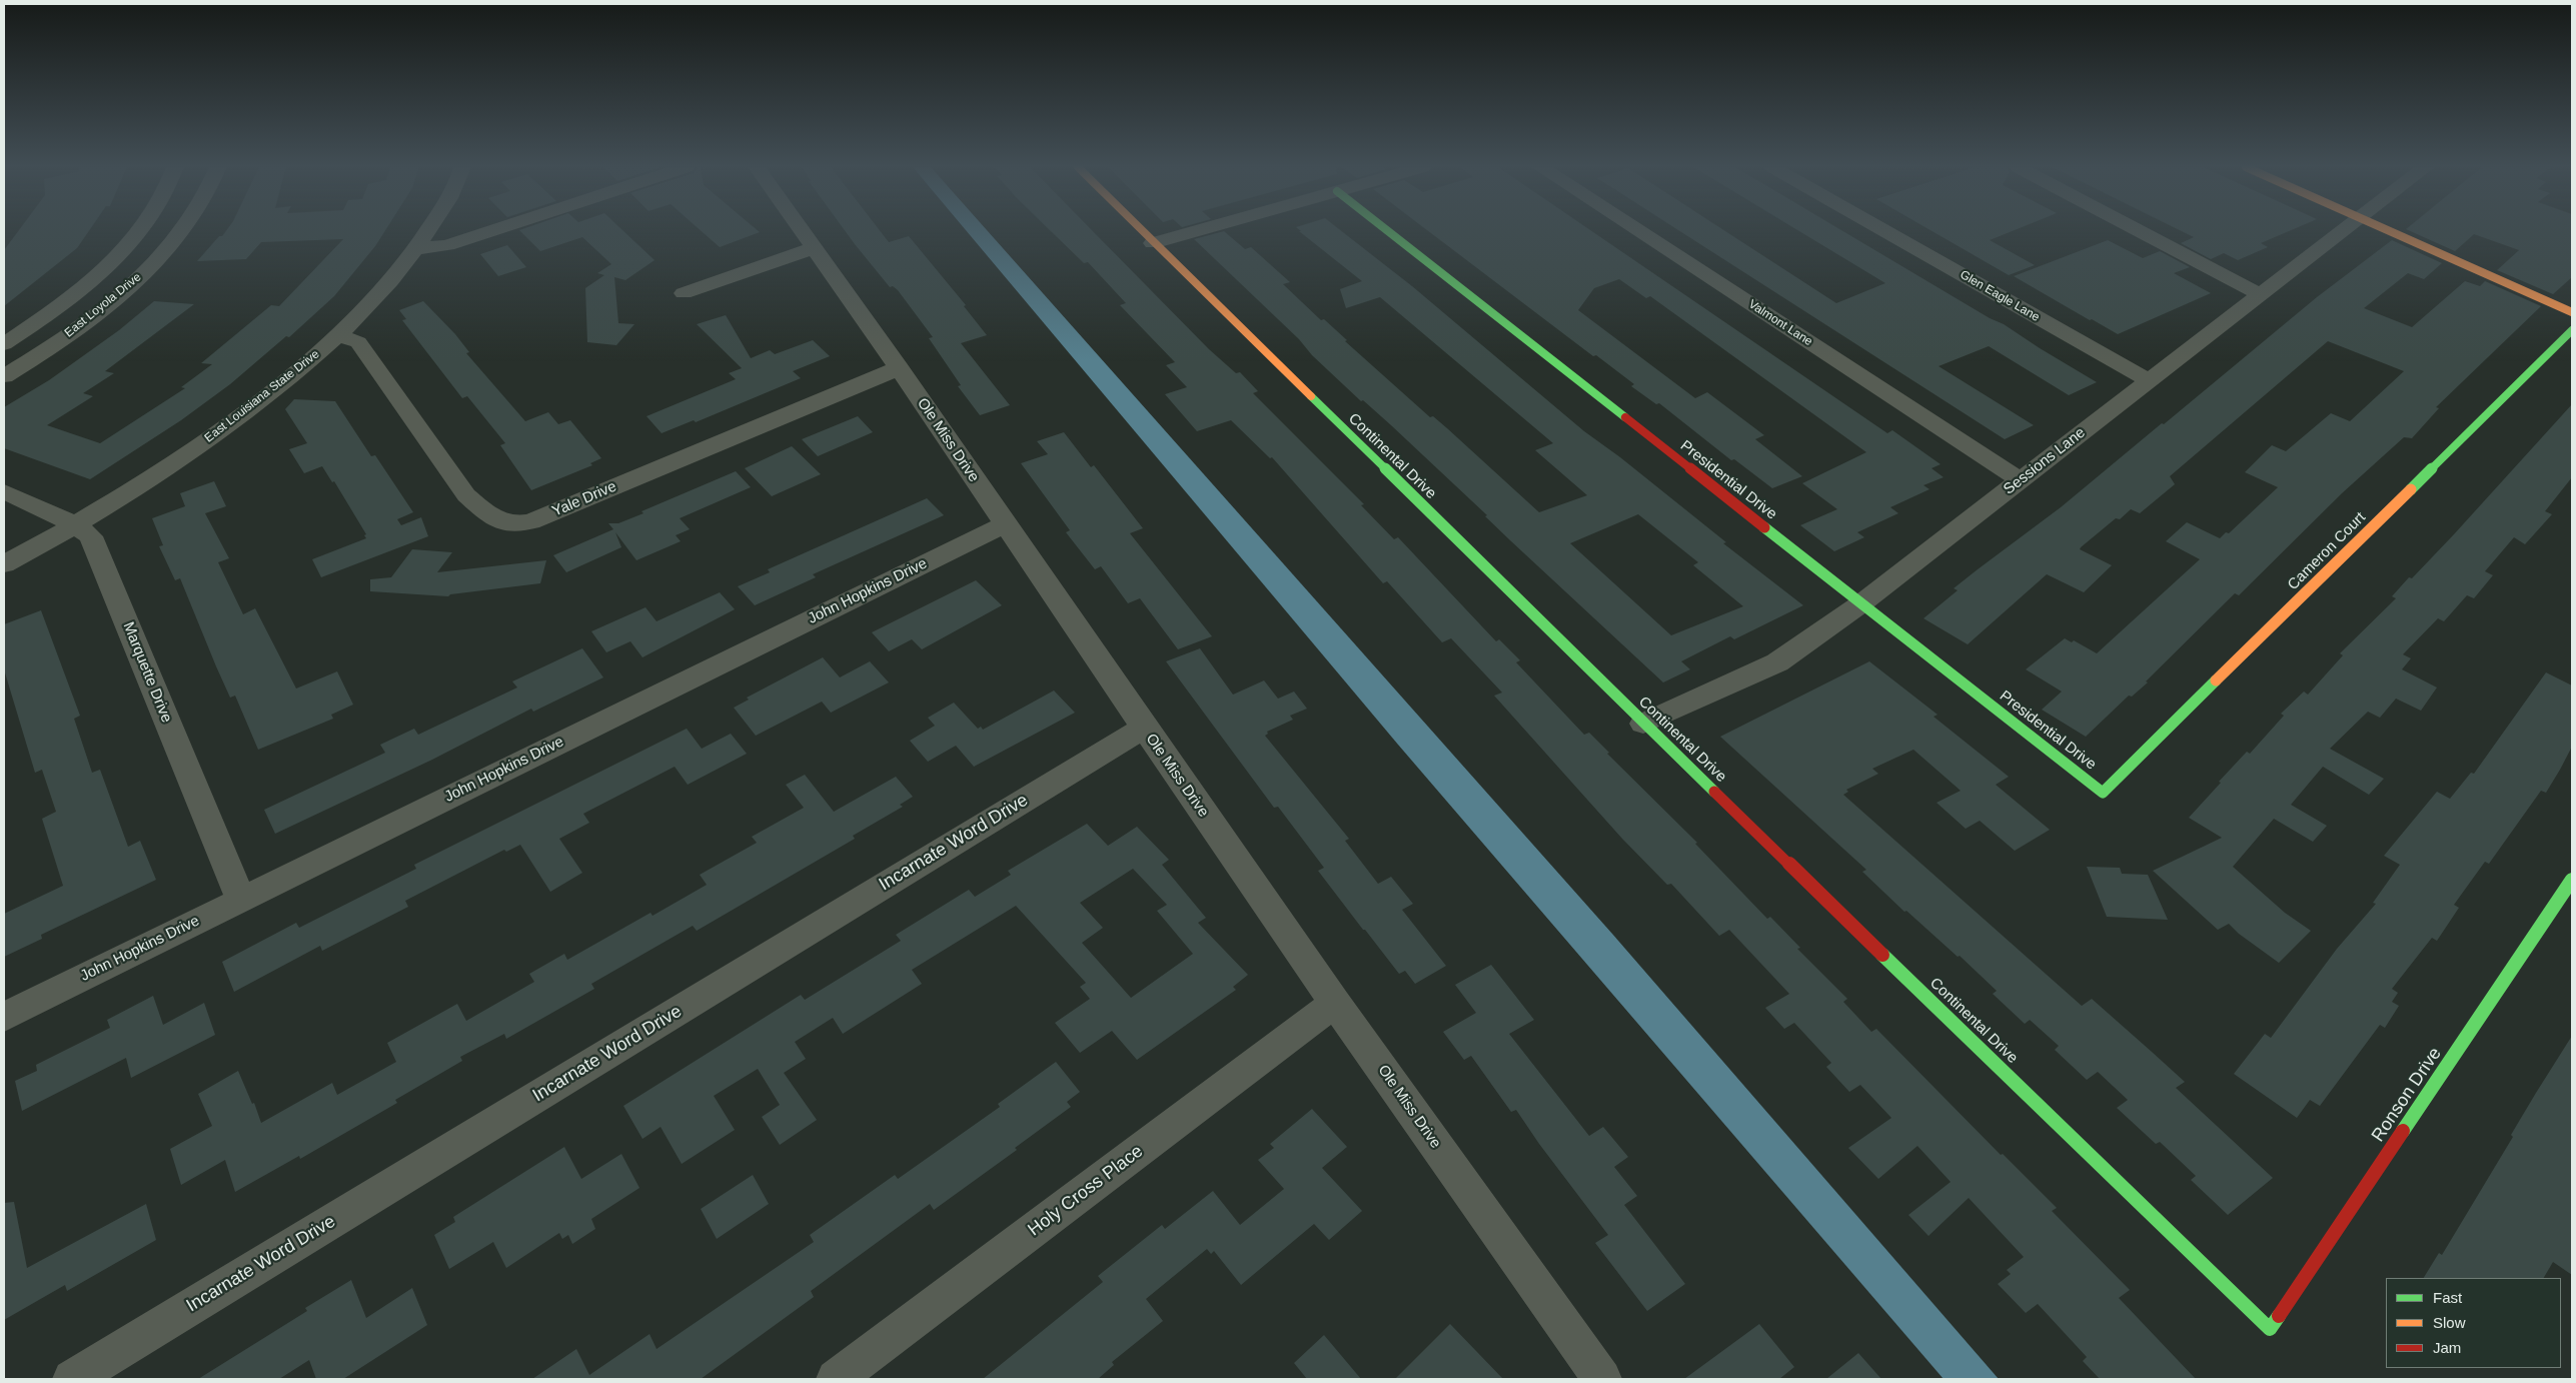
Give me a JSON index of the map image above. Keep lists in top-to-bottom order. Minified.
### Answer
{"streets":{"street":["Glen Eagle Lane","East Loyola Drive","Valmont Lane","East Louisiana State Drive","Ole Miss Drive","Continental Drive","Sessions Lane","Presidential Drive","Yale Drive","Cameron Court","John Hopkins Drive","Marquette Drive","Incarnate Word Drive","Ronson Drive","Holy Cross Place"]},"crossings":[["Glen Eagle Lane","Sessions Lane"],["Valmont Lane","Sessions Lane"],["East Louisiana State Drive","Yale Drive"],["East Louisiana State Drive","Marquette Drive"],["Ole Miss Drive","Yale Drive"],["Ole Miss Drive","John Hopkins Drive"],["Ole Miss Drive","Incarnate Word Drive"],["Ole Miss Drive","Holy Cross Place"],["Continental Drive","Sessions Lane"],["Continental Drive","Ronson Drive"],["Sessions Lane","Presidential Drive"],["Presidential Drive","Cameron Court"],["John Hopkins Drive","Marquette Drive"]],"legend":["Fast","Slow","Jam"]}
